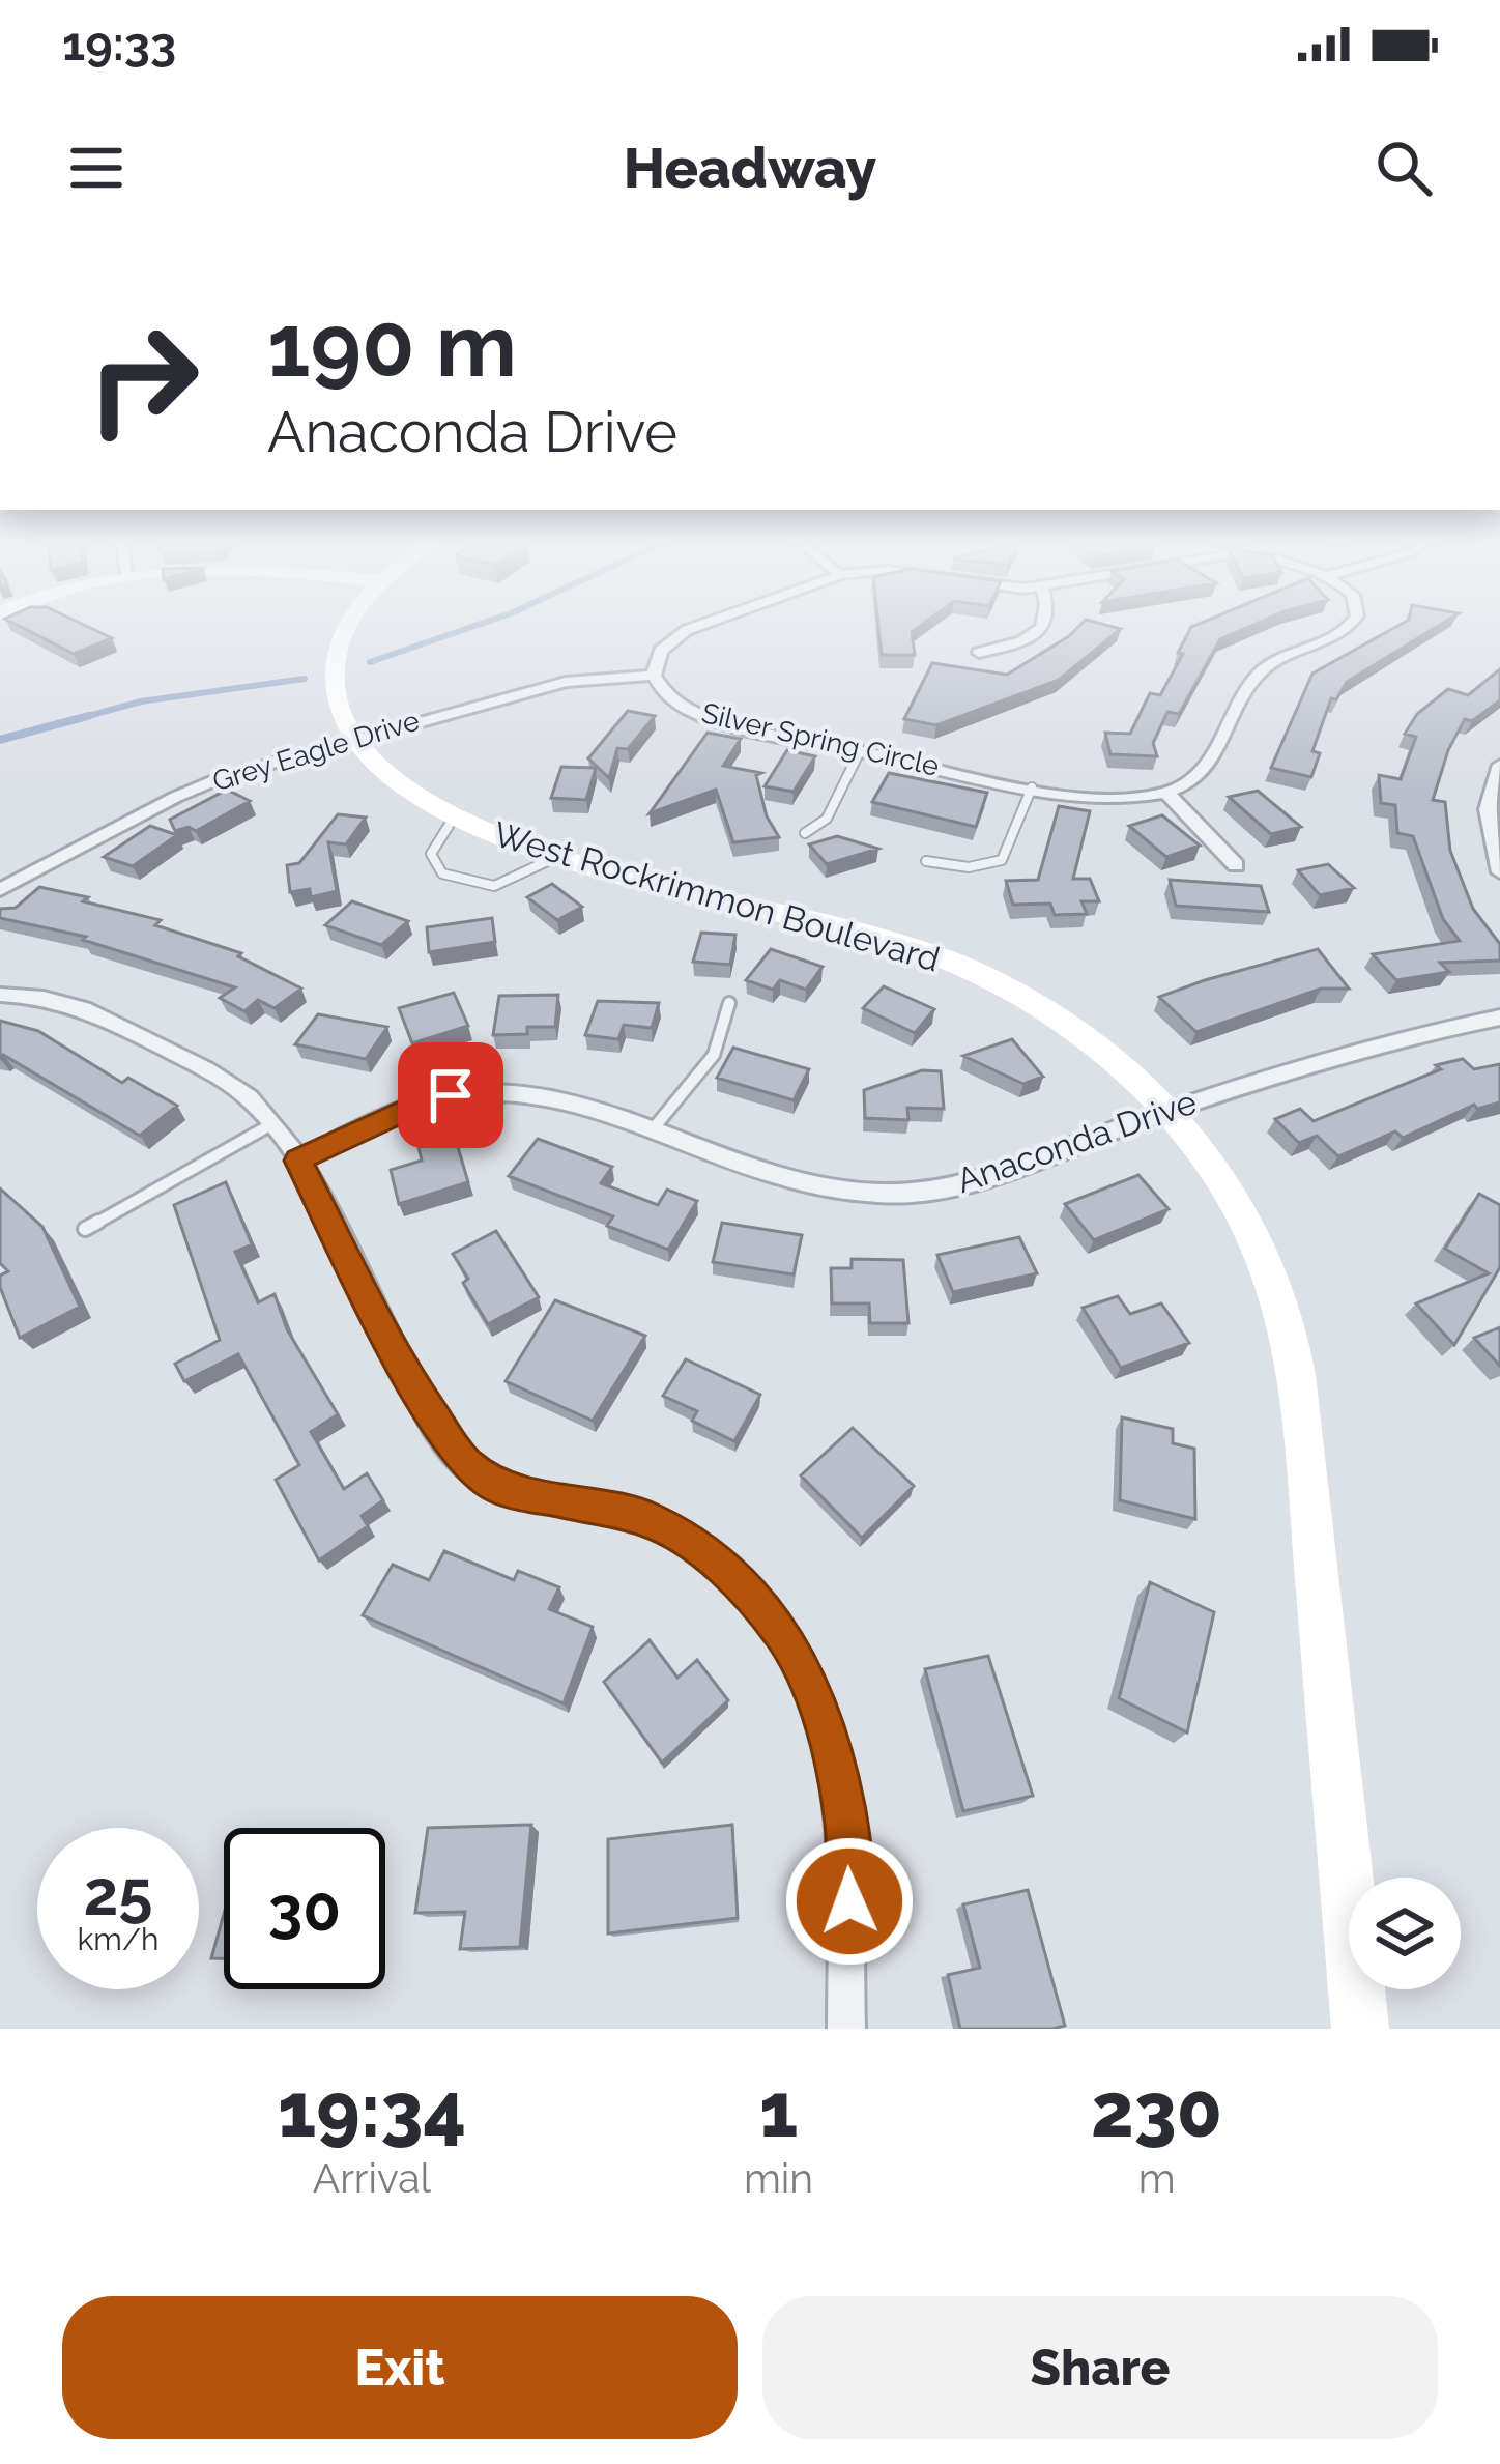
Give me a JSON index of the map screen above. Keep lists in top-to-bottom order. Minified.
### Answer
{"streets":{"main road":["West Rockrimmon Boulevard"],"street":["Silver Spring Circle","Grey Eagle Drive","Anaconda Drive"]},"crossings":[["Silver Spring Circle","Grey Eagle Drive"],["Grey Eagle Drive","West Rockrimmon Boulevard"],["West Rockrimmon Boulevard","Anaconda Drive"]],"page":{"status":"19:33","header":"Headway","turn":["190 m","Anaconda Drive"],"speed":"25 km/h","limit":"30","eta":["19:34","Arrival","1","min","230","m"],"buttons":["Exit","Share"]}}
